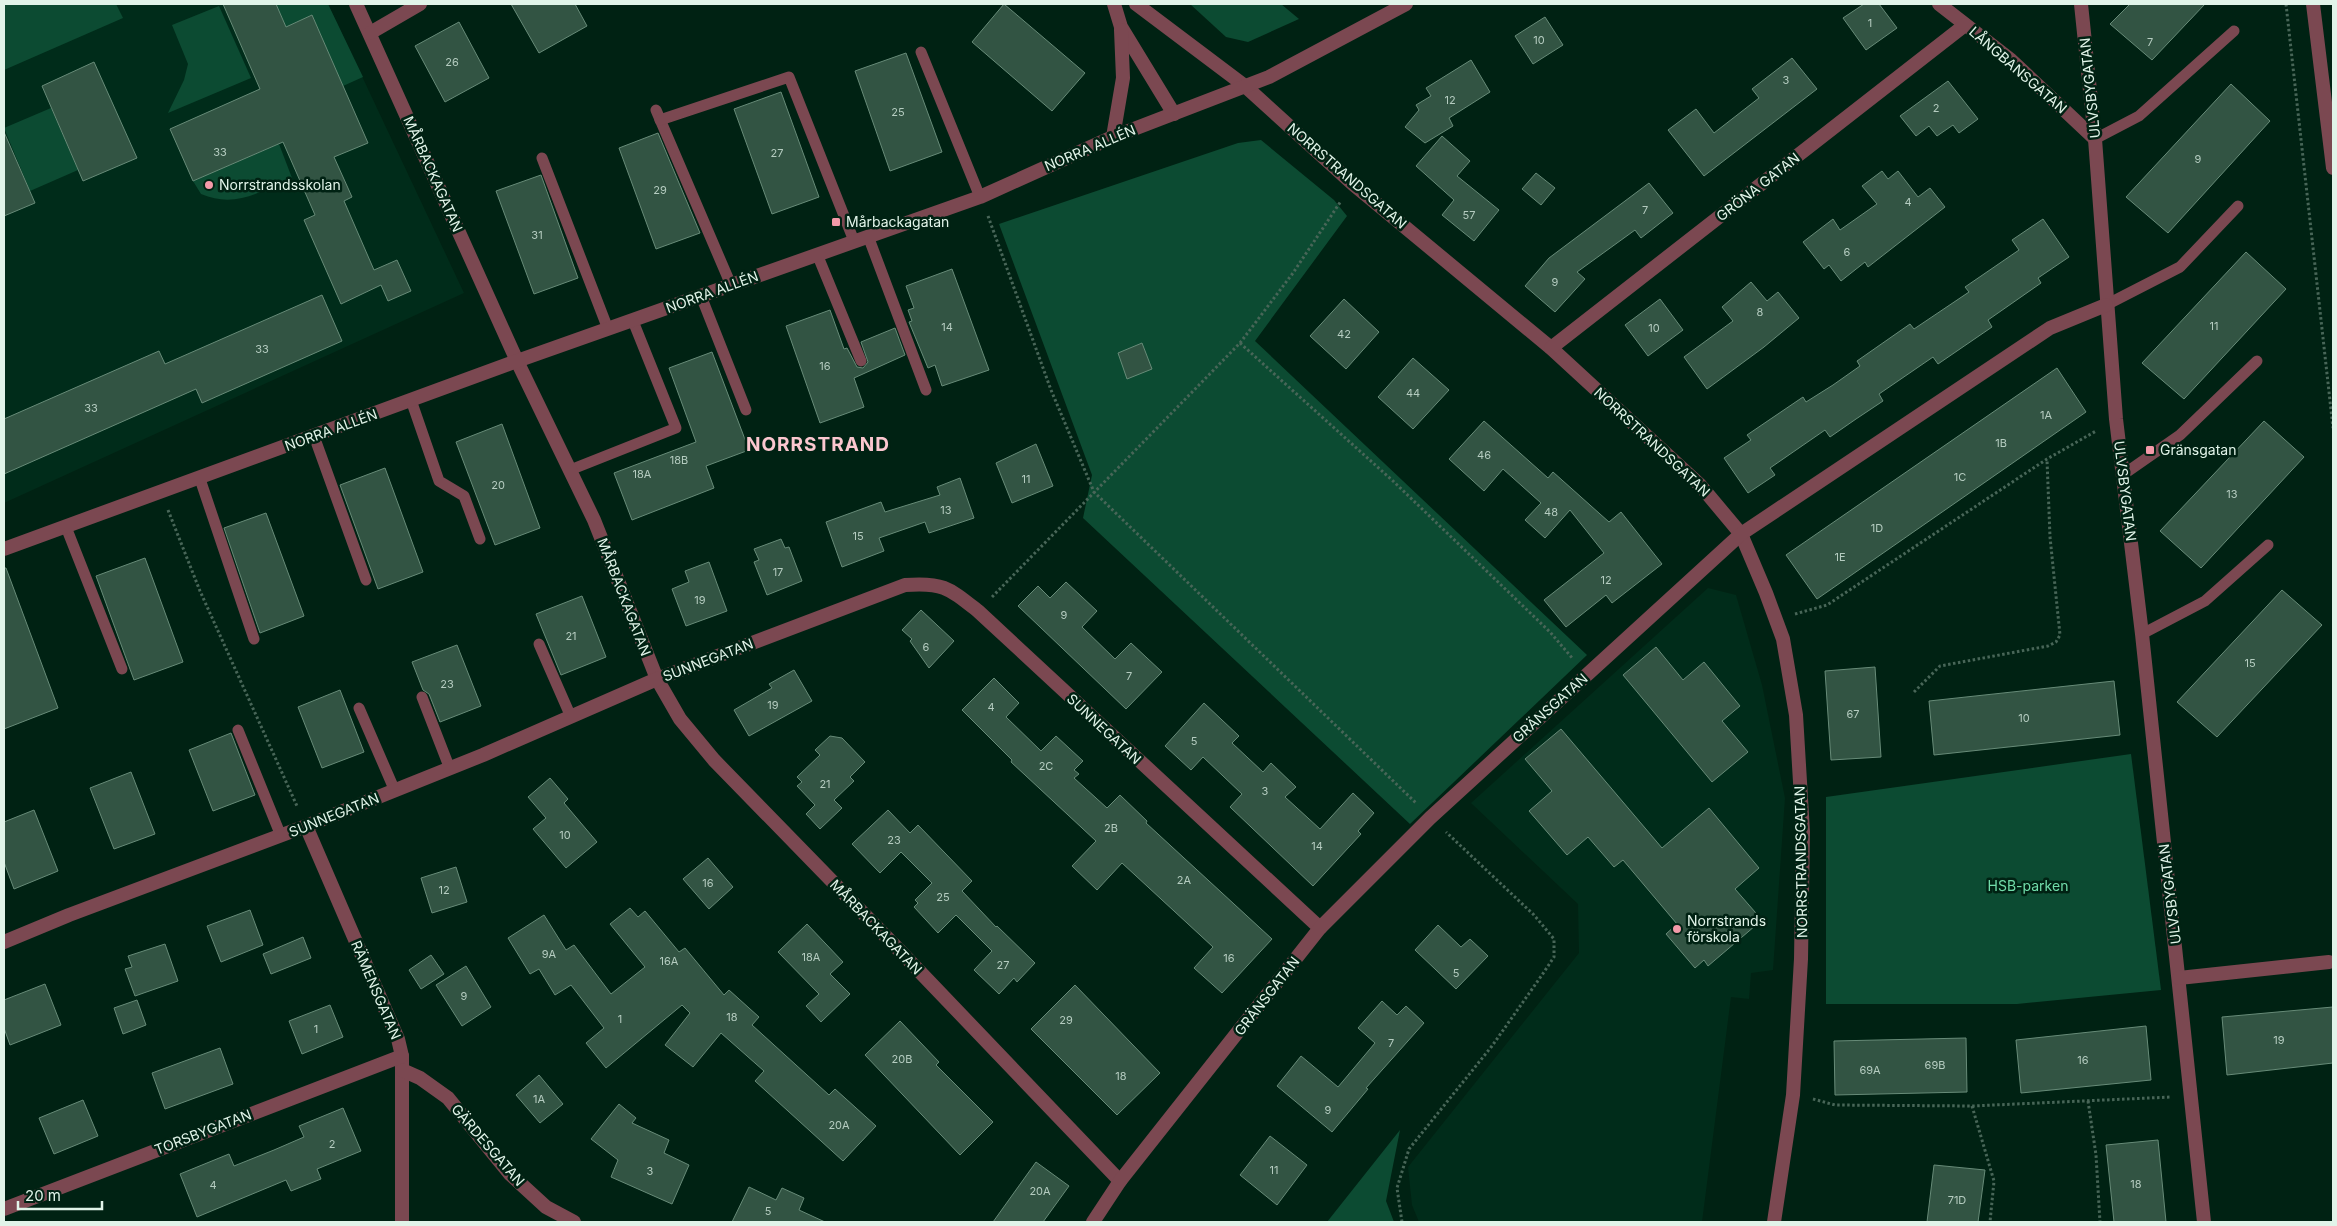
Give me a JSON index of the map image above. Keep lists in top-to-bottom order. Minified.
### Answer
{"streets":{"street":["LÅNGBANSGATAN","ULVSBYGATAN","NORRA ALLÉN","MÅRBACKAGATAN","NORRSTRANDSGATAN","GRÖNA GATAN","SUNNEGATAN","GRÄNSGATAN","RÄMENSGATAN","TORSBYGATAN","GÄRDESGATAN"]},"crossings":[["LÅNGBANSGATAN","ULVSBYGATAN"],["LÅNGBANSGATAN","GRÖNA GATAN"],["ULVSBYGATAN","GRÄNSGATAN"],["NORRA ALLÉN","MÅRBACKAGATAN"],["NORRA ALLÉN","NORRSTRANDSGATAN"],["MÅRBACKAGATAN","SUNNEGATAN"],["MÅRBACKAGATAN","GRÄNSGATAN"],["NORRSTRANDSGATAN","GRÖNA GATAN"],["NORRSTRANDSGATAN","GRÄNSGATAN"],["SUNNEGATAN","GRÄNSGATAN"],["SUNNEGATAN","RÄMENSGATAN"],["RÄMENSGATAN","TORSBYGATAN"],["RÄMENSGATAN","GÄRDESGATAN"]],"districts":["NORRSTRAND"],"parks":["HSB-parken"],"places":{"other":["Norrstrandsskolan","Norrstrands förskola"],"transit":["Mårbackagatan","Gränsgatan"]},"house_numbers":["1","10","7","26","3","12","2","25","33","27","9","29","4","7","57","31","6","9","8","11","14","10","42","33","16","44","33","1A","1B","46","18B","18A","1C","11","20","13","13","48","1D","15","1E","17","12","19","9","21","6","15","7","23","19","4","67","10","5","2C","21","3","2B","10","23","14","2A","16","12","25","9A","18A","16","16A","27","5","9","18","1","29","1","19","7","20B","16","69B","69A","18","1A","9","20A","2","11","3","18","4","20A","71D","5"],"scale_bar":"20 m"}
